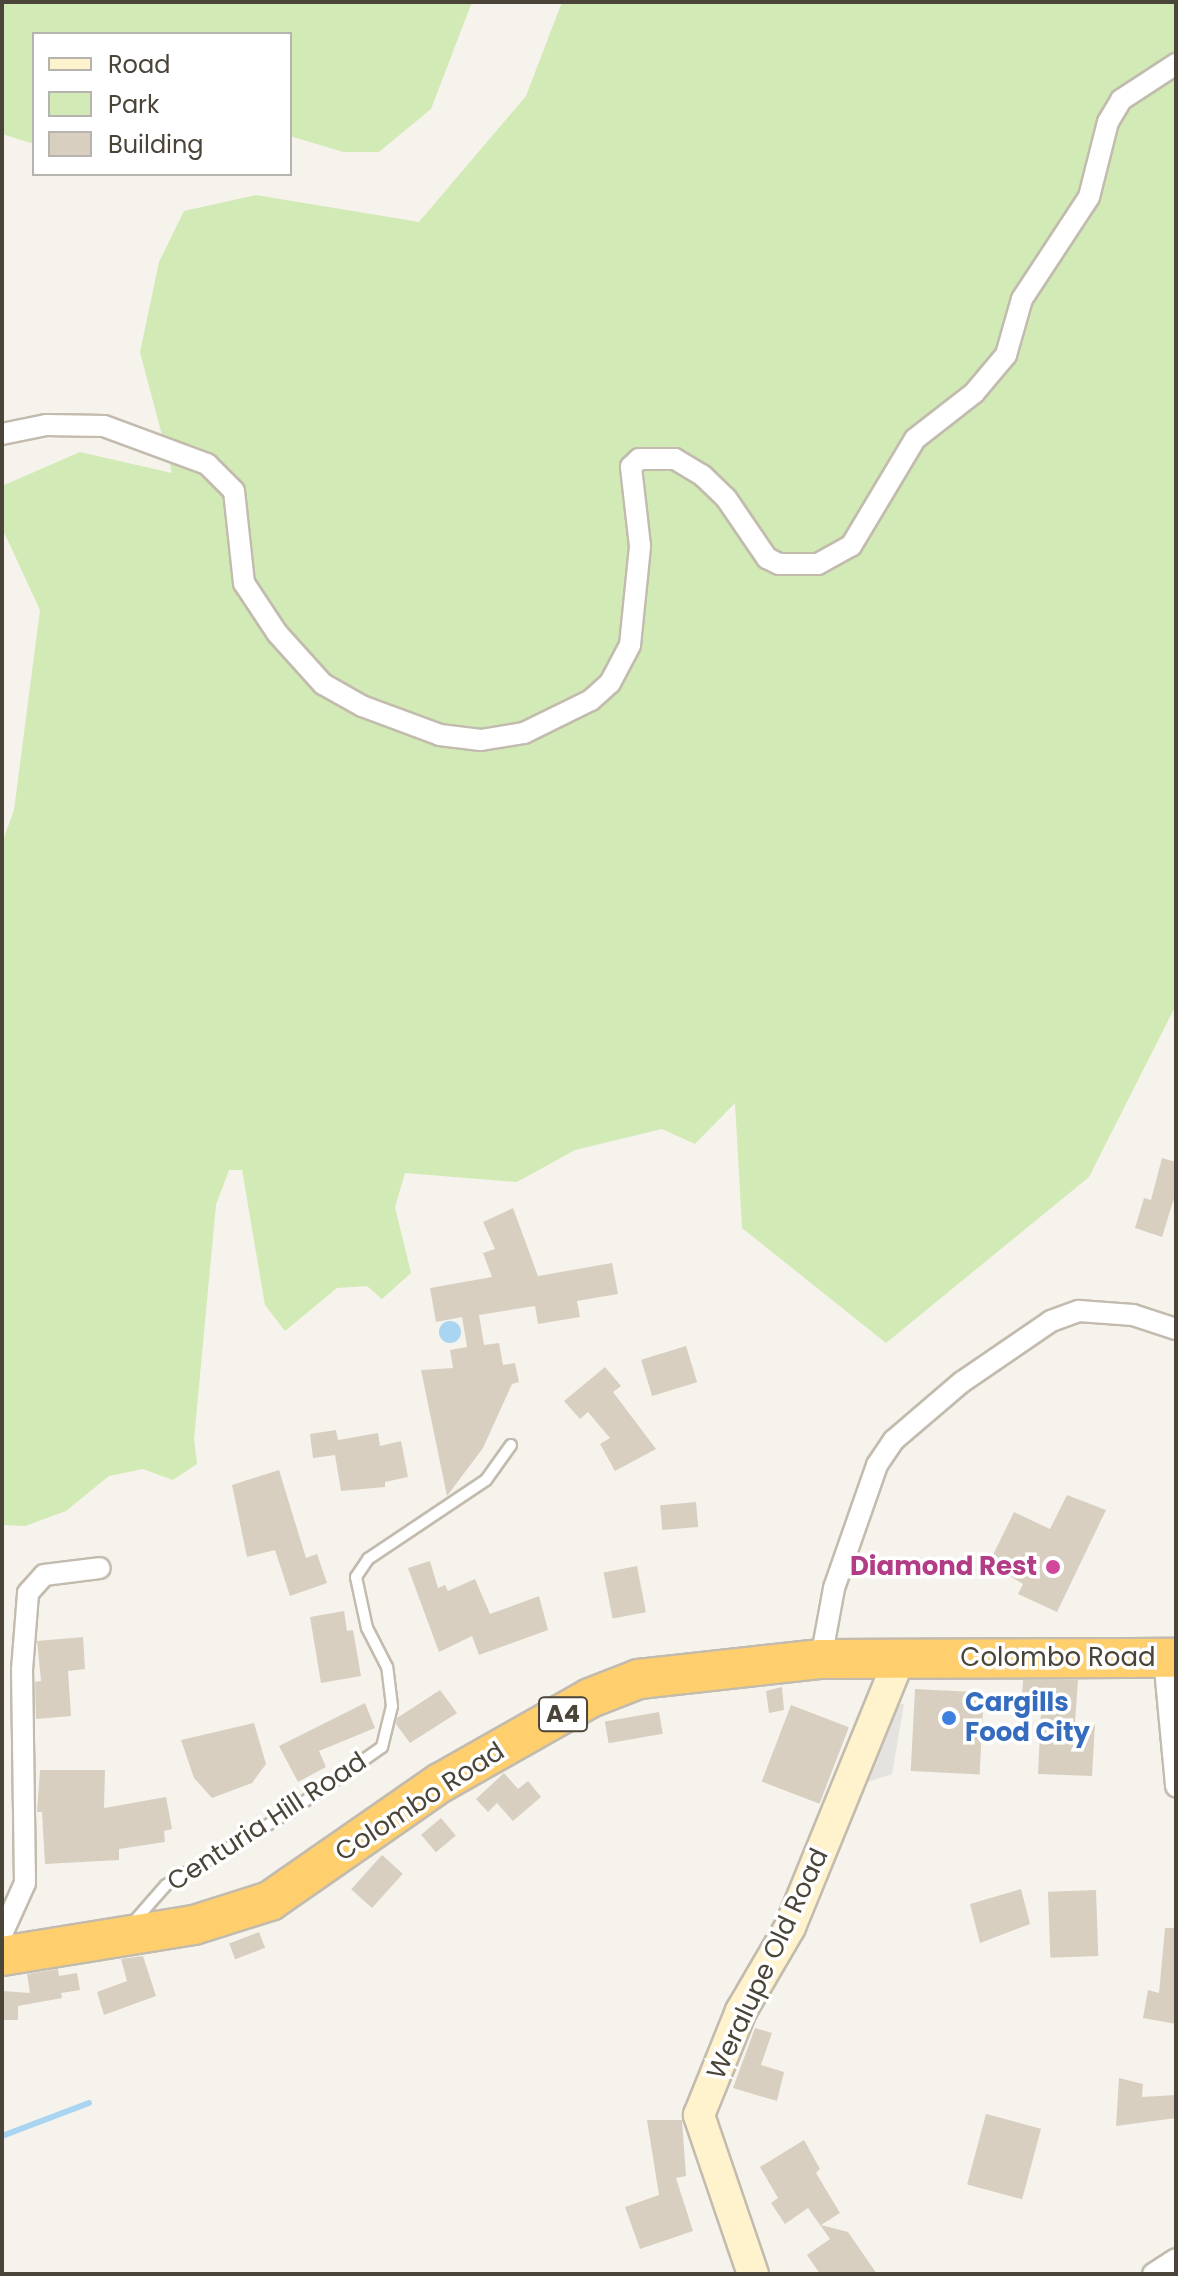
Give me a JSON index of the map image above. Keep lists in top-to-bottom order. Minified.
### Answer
{"streets":{"highway":["Colombo Road","A4"],"street":["Weralupe Old Road"],"lane":["Centuria Hill Road"]},"crossings":[["Colombo Road","Centuria Hill Road"],["Colombo Road","Weralupe Old Road"]],"places":["Diamond Rest","Cargills Food City"],"legend":["Road","Park","Building"]}
